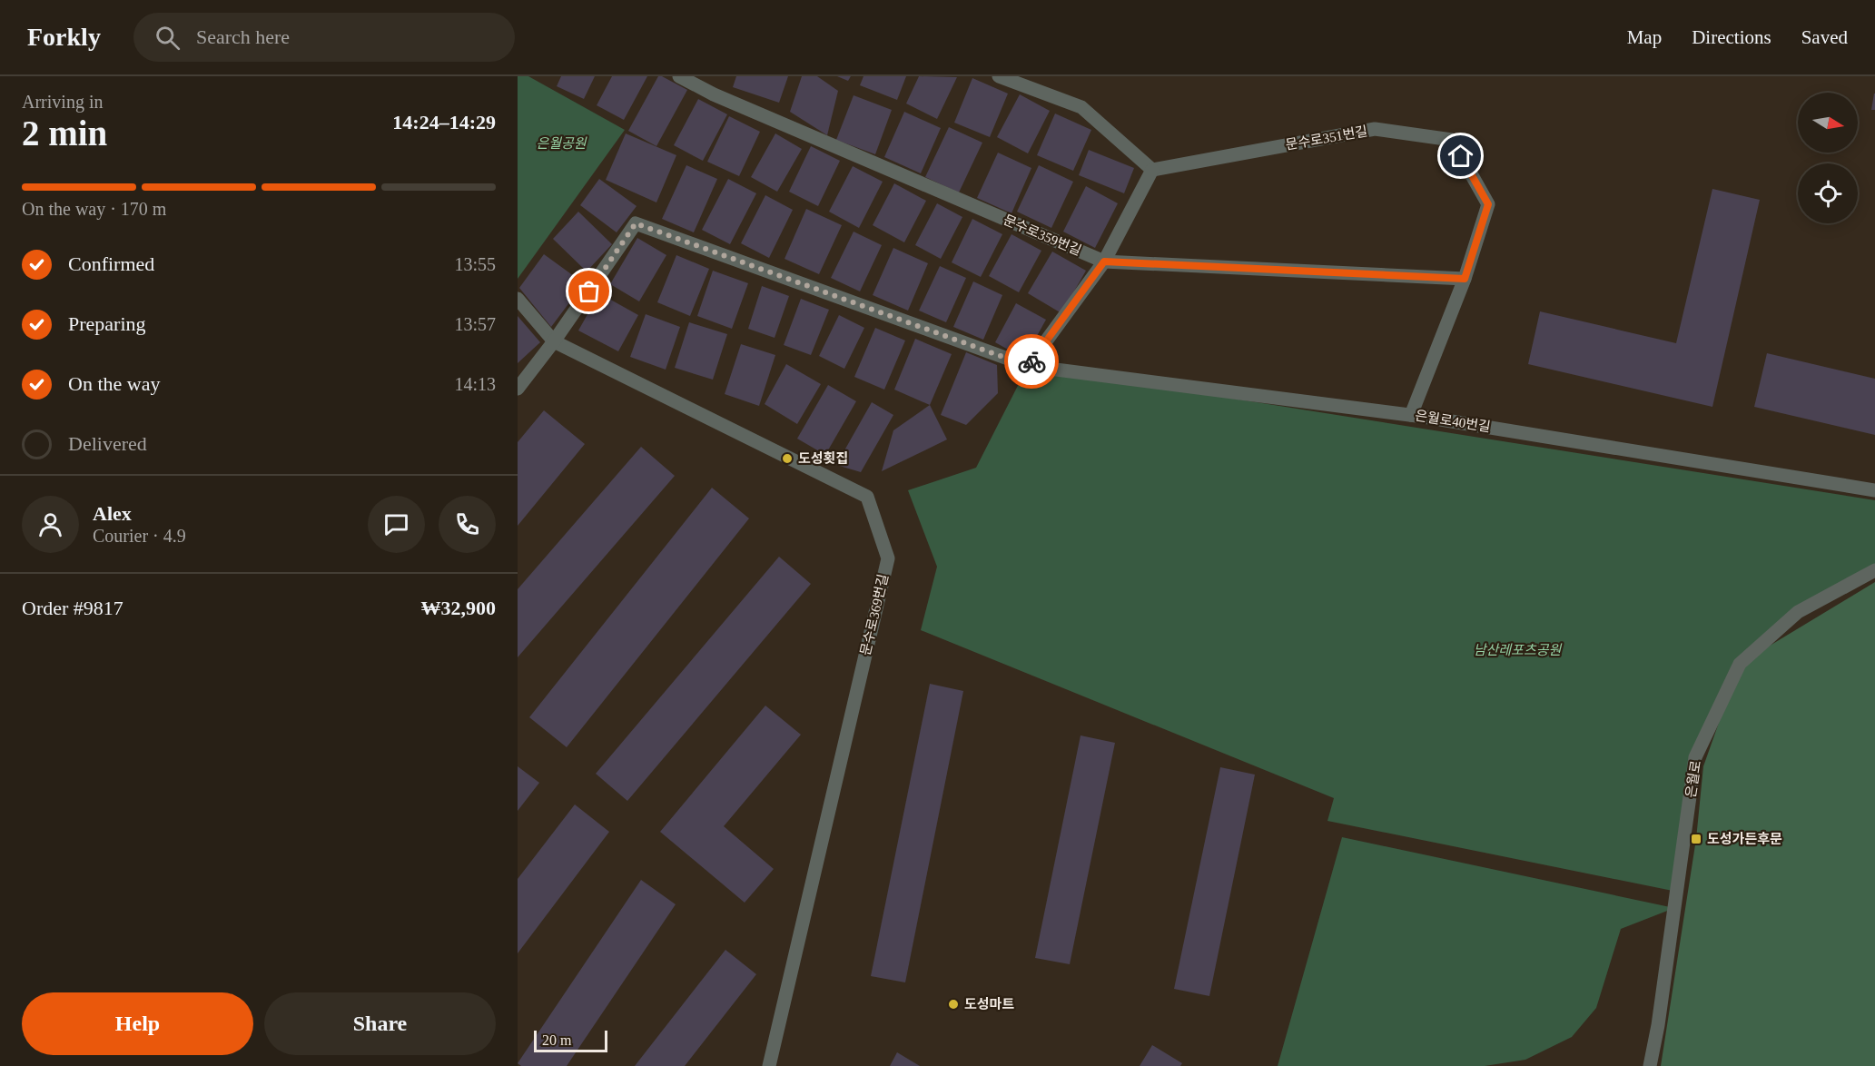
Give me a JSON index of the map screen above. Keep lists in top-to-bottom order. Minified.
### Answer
{"streets":{"street":["문수로351번길","문수로359번길","은월로40번길","문수로369번길","은월로"]},"crossings":[["문수로351번길","문수로359번길"],["문수로351번길","은월로40번길"],["은월로40번길","문수로369번길"]],"parks":["은월공원","남산레포츠공원"],"places":{"other":["도성횟집","도성마트"],"transit":["도성가든후문"]},"scale_bar":"20 m","north":"right","page":{"header":"Forkly","search":"Search here","nav":["Map","Directions","Saved"],"heading":["2 min","Arriving in","14:24–14:29"],"panel":["Alex","Courier · 4.9","Order #9817","₩32,900"],"bar":"On the way · 170 m","list":[["Confirmed","13:55"],["Preparing","13:57"],["On the way","14:13"],"Delivered"],"buttons":["Help","Share"],"scale":"20 m"}}
